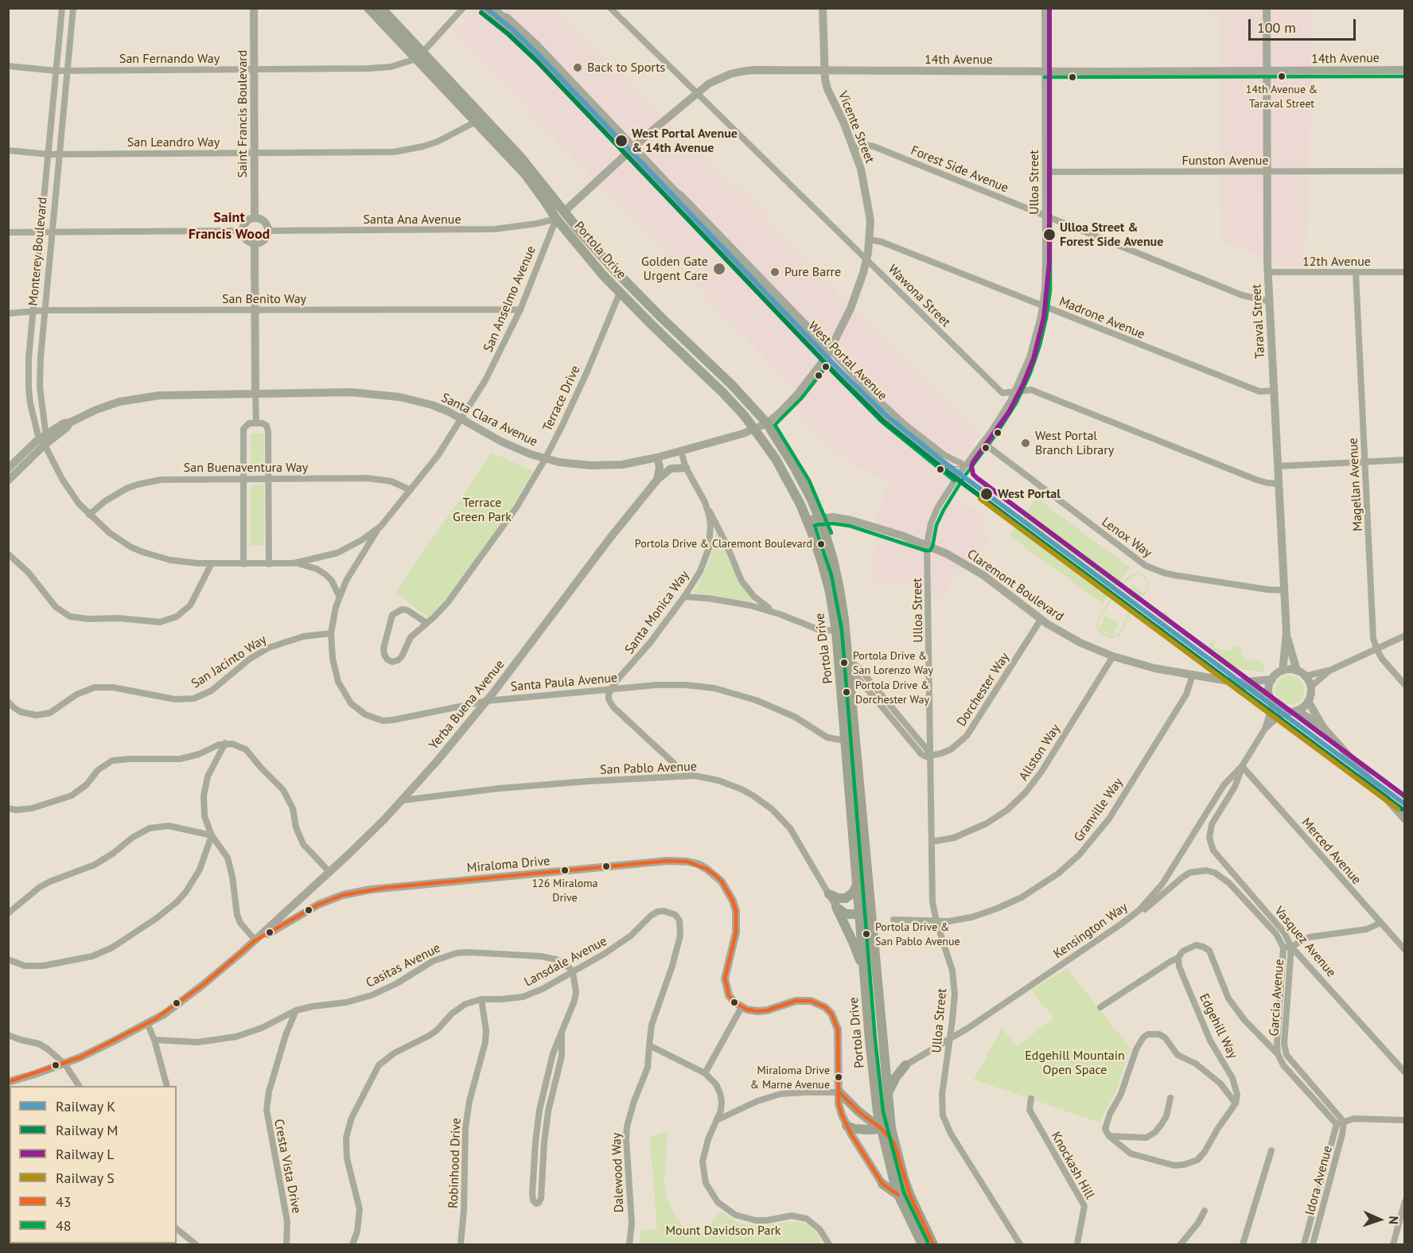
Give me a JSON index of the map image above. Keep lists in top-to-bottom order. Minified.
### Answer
{"streets":{"main road":["Portola Drive"],"street":["San Fernando Way","14th Avenue","Saint Francis Boulevard","Vicente Street","San Leandro Way","Funston Avenue","Forest Side Avenue","Ulloa Street","Santa Ana Avenue","Monterey Boulevard","12th Avenue","Wawona Street","San Benito Way","San Anselmo Avenue","Madrone Avenue","Taraval Street","West Portal Avenue","Terrace Drive","Santa Clara Avenue","San Buenaventura Way","Magellan Avenue","Lenox Way","Claremont Boulevard","Santa Monica Way","San Jacinto Way","Santa Paula Avenue","Dorchester Way","Yerba Buena Avenue","Allston Way","San Pablo Avenue","Granville Way","Merced Avenue","Miraloma Drive","Kensington Way","Vasquez Avenue","Lansdale Avenue","Casitas Avenue","Garcia Avenue","Edgehill Way","Robinhood Drive","Knockash Hill","Cresta Vista Drive","Dalewood Way","Idora Avenue"]},"crossings":[["San Fernando Way","Saint Francis Boulevard"],["San Fernando Way","Portola Drive"],["San Fernando Way","Monterey Boulevard"],["14th Avenue","Vicente Street"],["14th Avenue","Ulloa Street"],["14th Avenue","Portola Drive"],["14th Avenue","Wawona Street"],["14th Avenue","Taraval Street"],["14th Avenue","West Portal Avenue"],["Saint Francis Boulevard","San Leandro Way"],["Saint Francis Boulevard","Santa Ana Avenue"],["Vicente Street","Forest Side Avenue"],["Vicente Street","Portola Drive"],["Vicente Street","Wawona Street"],["Vicente Street","Madrone Avenue"],["Vicente Street","West Portal Avenue"],["Vicente Street","Santa Clara Avenue"],["San Leandro Way","Portola Drive"],["San Leandro Way","Monterey Boulevard"],["Funston Avenue","Ulloa Street"],["Funston Avenue","Taraval Street"],["Forest Side Avenue","Ulloa Street"],["Forest Side Avenue","Taraval Street"],["Ulloa Street","Wawona Street"],["Ulloa Street","Madrone Avenue"],["Ulloa Street","West Portal Avenue"],["Ulloa Street","Lenox Way"],["Ulloa Street","Claremont Boulevard"],["Ulloa Street","Dorchester Way"],["Ulloa Street","Allston Way"],["Ulloa Street","Granville Way"],["Ulloa Street","Kensington Way"],["Santa Ana Avenue","Portola Drive"],["Santa Ana Avenue","San Anselmo Avenue"],["Portola Drive","San Anselmo Avenue"],["Portola Drive","Terrace Drive"],["Portola Drive","Santa Clara Avenue"],["Portola Drive","Claremont Boulevard"],["Portola Drive","Santa Paula Avenue"],["Monterey Boulevard","San Benito Way"],["Monterey Boulevard","San Anselmo Avenue"],["Monterey Boulevard","Santa Clara Avenue"],["12th Avenue","Taraval Street"],["12th Avenue","Magellan Avenue"],["Wawona Street","Taraval Street"],["San Benito Way","San Anselmo Avenue"],["San Anselmo Avenue","Santa Clara Avenue"],["San Anselmo Avenue","San Buenaventura Way"],["San Anselmo Avenue","Santa Paula Avenue"],["Madrone Avenue","Taraval Street"],["Taraval Street","Lenox Way"],["Taraval Street","Claremont Boulevard"],["Taraval Street","Kensington Way"],["Terrace Drive","Santa Clara Avenue"],["Santa Clara Avenue","Santa Monica Way"],["Claremont Boulevard","Dorchester Way"],["Claremont Boulevard","Allston Way"],["Claremont Boulevard","Granville Way"],["Claremont Boulevard","Kensington Way"],["Santa Monica Way","Santa Paula Avenue"],["San Jacinto Way","Santa Paula Avenue"],["Santa Paula Avenue","Yerba Buena Avenue"],["Yerba Buena Avenue","San Pablo Avenue"],["Yerba Buena Avenue","Miraloma Drive"],["Merced Avenue","Kensington Way"],["Merced Avenue","Garcia Avenue"],["Kensington Way","Vasquez Avenue"],["Vasquez Avenue","Garcia Avenue"],["Lansdale Avenue","Casitas Avenue"],["Lansdale Avenue","Robinhood Drive"],["Lansdale Avenue","Dalewood Way"],["Casitas Avenue","Cresta Vista Drive"],["Garcia Avenue","Edgehill Way"],["Garcia Avenue","Idora Avenue"]],"districts":["Saint Francis Wood"],"parks":["Terrace Green Park","Edgehill Mountain Open Space","Mount Davidson Park"],"places":["Back to Sports","14th Avenue & Taraval Street","West Portal Avenue & 14th Avenue","Ulloa Street & Forest Side Avenue","Golden Gate Urgent Care","Pure Barre","West Portal Branch Library","West Portal","Portola Drive & Claremont Boulevard","Portola Drive & San Lorenzo Way","Portola Drive & Dorchester Way","126 Miraloma Drive","Portola Drive & San Pablo Avenue","Miraloma Drive & Marne Avenue"],"lines":["rail line K","rail line L","rail line M","transit line 48","rail line S","transit line 43"],"legend":["Railway K","Railway M","Railway L","Railway S","43","48"],"scale_bar":"100 m","north":"right"}
